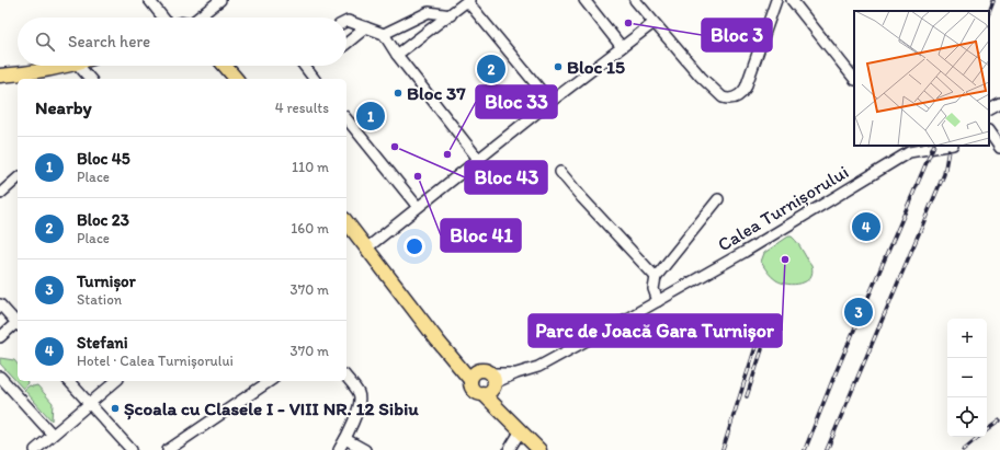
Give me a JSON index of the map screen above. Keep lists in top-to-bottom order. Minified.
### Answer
{"streets":{"street":["Calea Turnișorului"]},"places":["Bloc 3","Bloc 15","Bloc 37","Bloc 43","Bloc 33","Bloc 41","Parc de Joacă Gara Turnișor","Școala cu Clasele I - VIII NR. 12 Sibiu"],"page":{"search":"Search here","pins":["2","1","4","3"],"heading":["Nearby","4 results"],"list":[{"mark":"1","name":"Bloc 45","note":"Place","value":"110 m"},{"mark":"2","name":"Bloc 23","note":"Place","value":"160 m"},{"mark":"3","name":"Turnișor","note":"Station","value":"370 m"},{"mark":"4","name":"Stefani","note":"Hotel · Calea Turnișorului","value":"370 m"}],"map_buttons":["+","−"]}}
